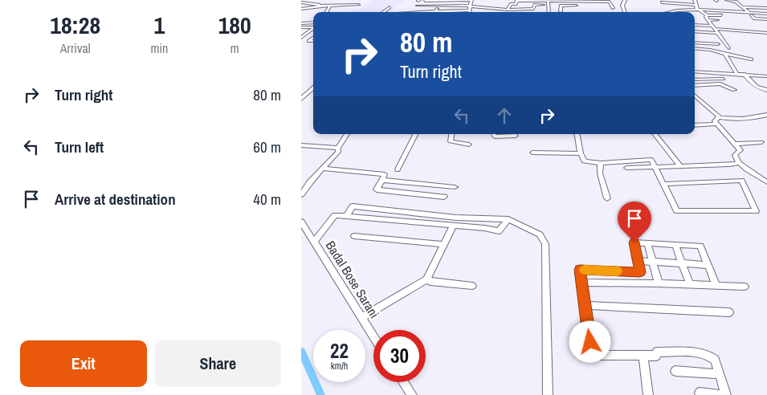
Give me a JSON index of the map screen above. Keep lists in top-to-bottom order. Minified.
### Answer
{"streets":{"street":["Badal Bose Sarani"]},"page":{"eta":["18:28","Arrival","1","min","180","m"],"turn":["80 m","Turn right"],"list":[{"name":"Turn right","value":"80 m"},{"name":"Turn left","value":"60 m"},{"name":"Arrive at destination","value":"40 m"}],"speed":"22 km/h","limit":"30","buttons":["Exit","Share"]}}
